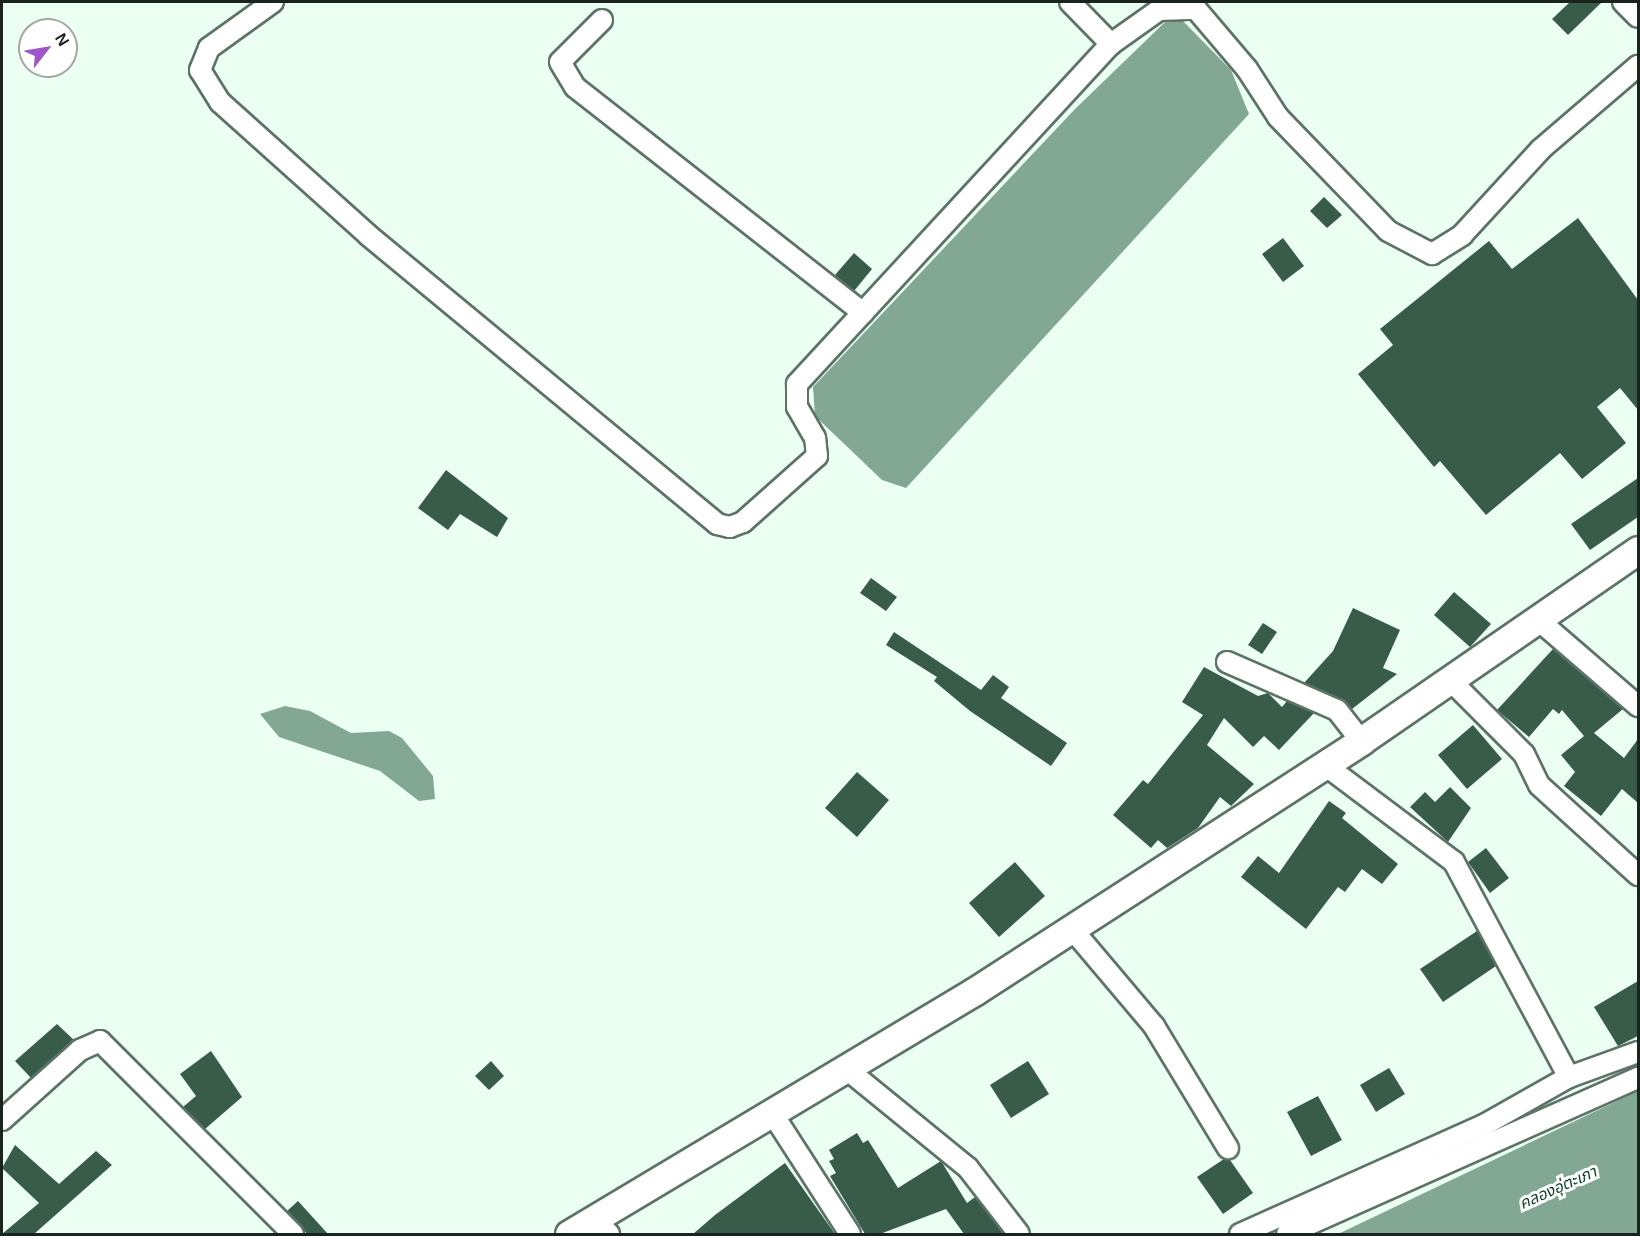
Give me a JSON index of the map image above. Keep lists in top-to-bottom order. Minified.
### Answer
{"water":["คลองอุ่ตะเภา"],"north":"top right"}
